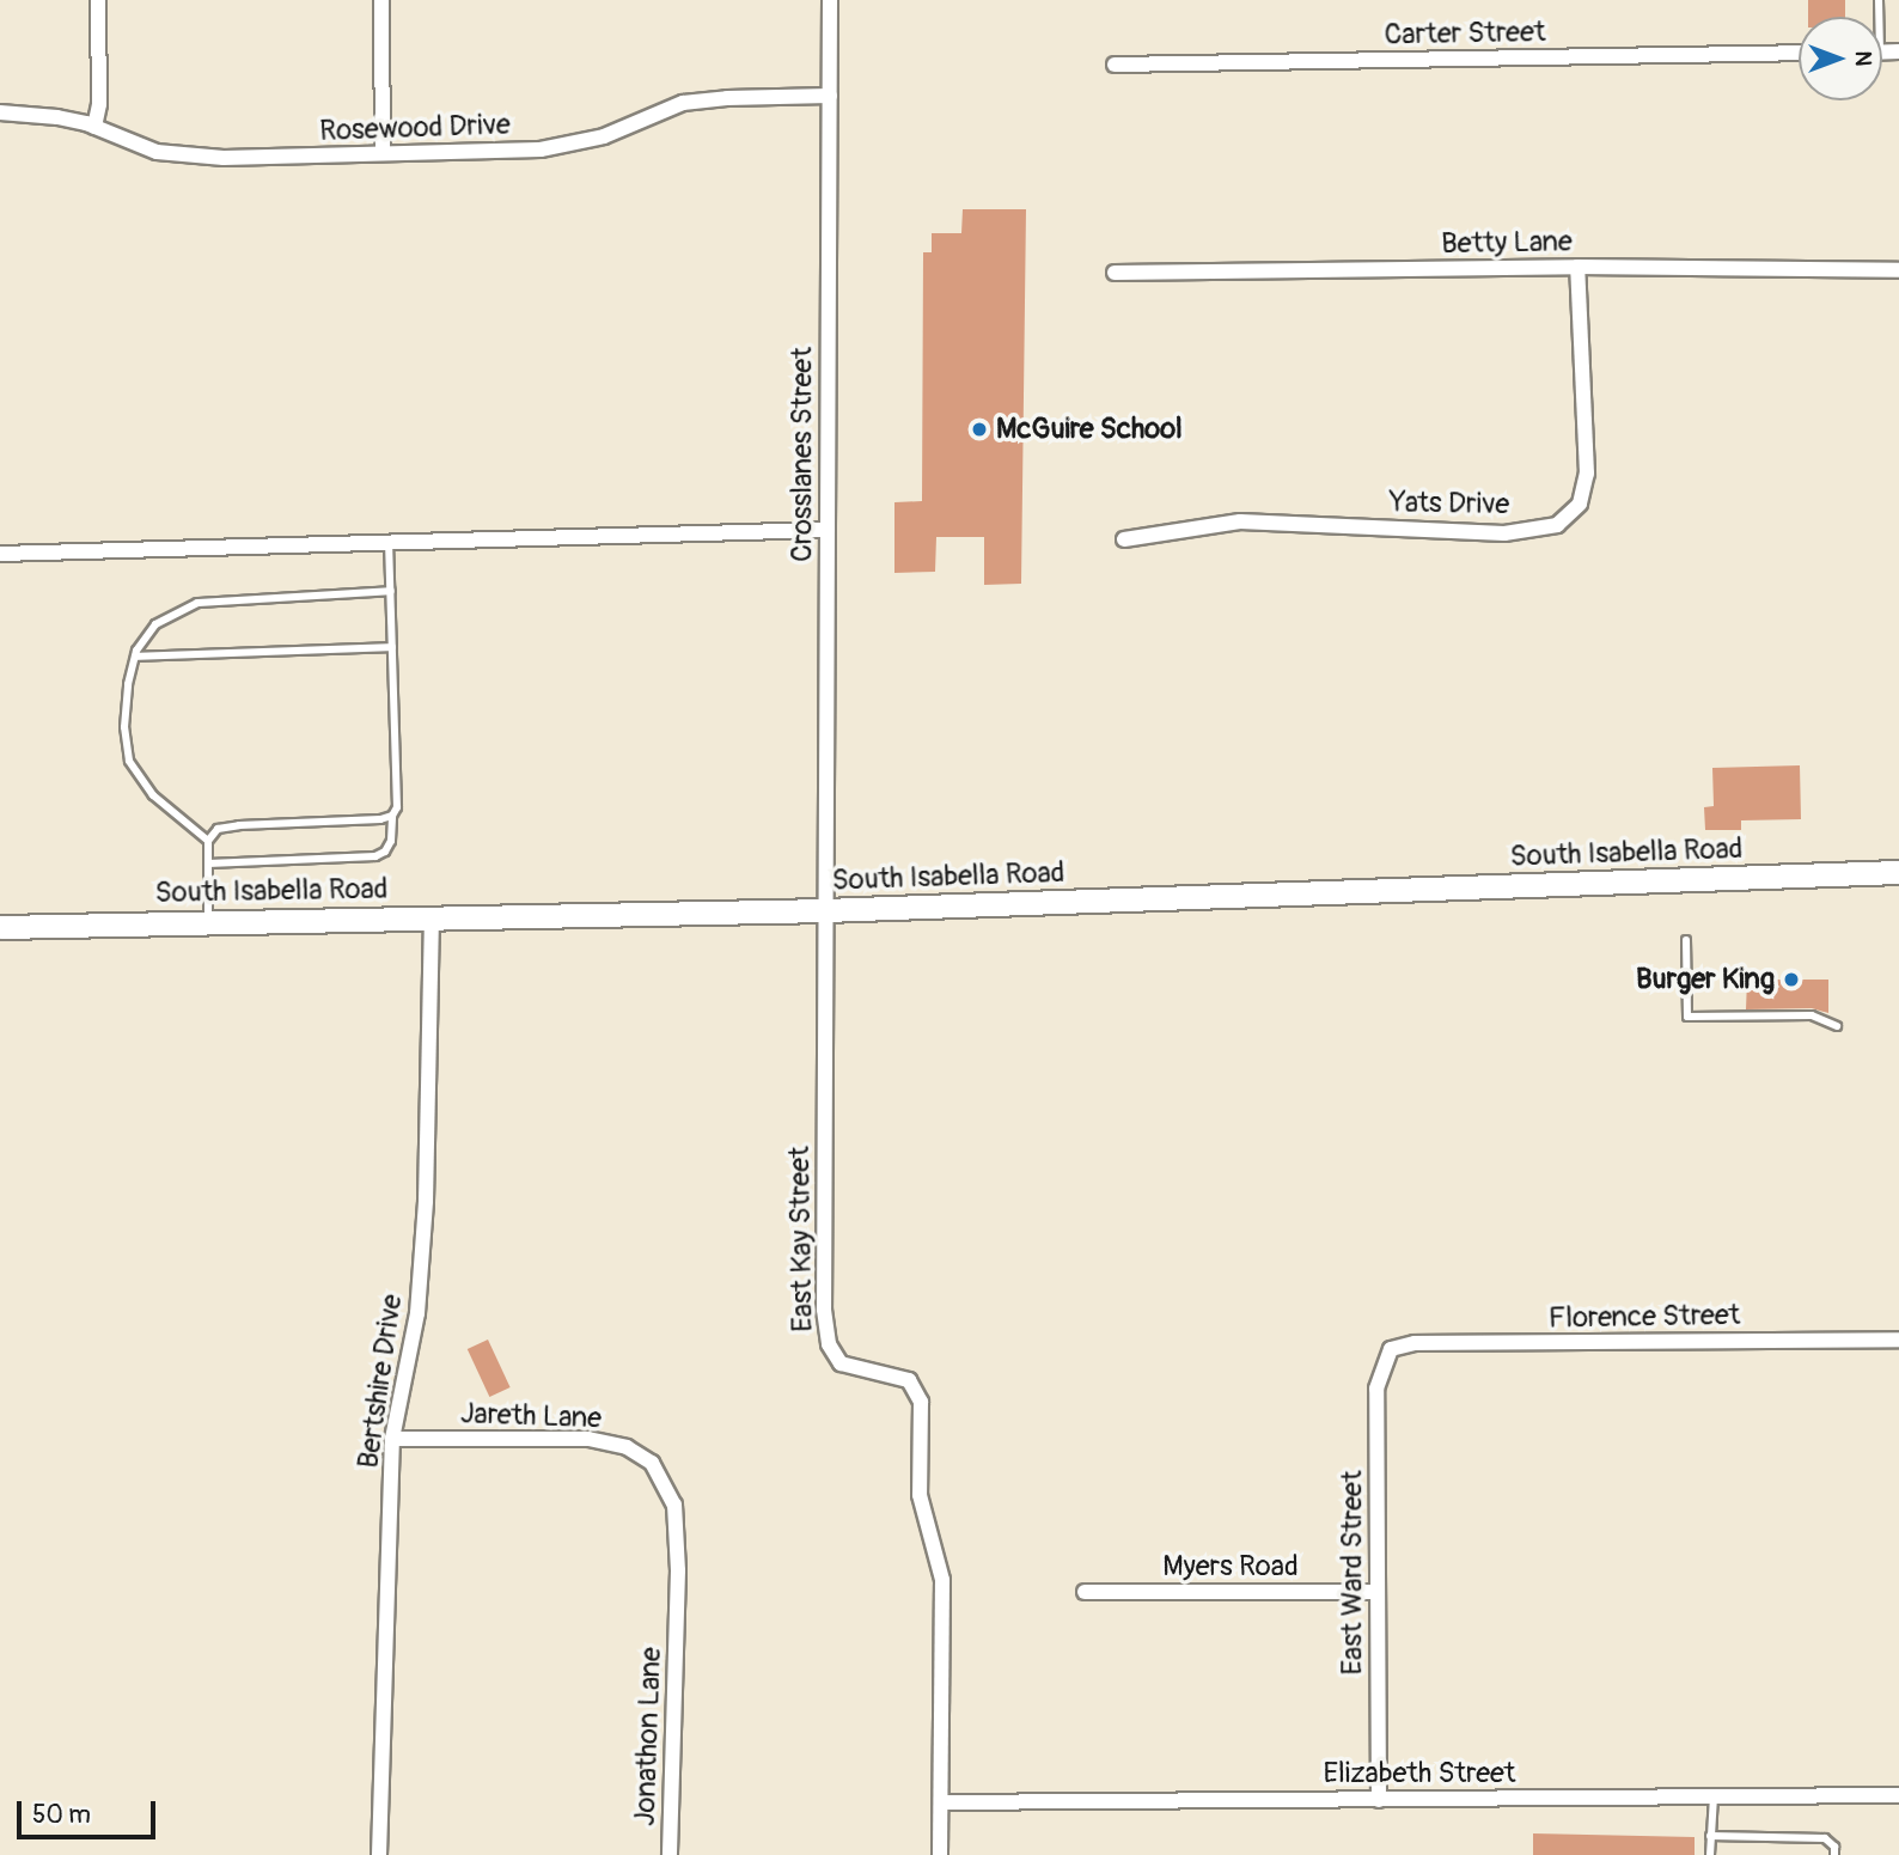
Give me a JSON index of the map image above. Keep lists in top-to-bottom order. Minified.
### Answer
{"streets":{"main road":["South Isabella Road"],"street":["Carter Street","Rosewood Drive","Betty Lane","Crosslanes Street","Yats Drive","East Kay Street","Florence Street","Bertshire Drive","Jareth Lane","Myers Road","East Ward Street","Jonathon Lane","Elizabeth Street"]},"crossings":[["Rosewood Drive","Crosslanes Street"],["Betty Lane","Yats Drive"],["Crosslanes Street","South Isabella Road"],["Crosslanes Street","East Kay Street"],["South Isabella Road","East Kay Street"],["South Isabella Road","Bertshire Drive"],["East Kay Street","Elizabeth Street"],["Florence Street","East Ward Street"],["Bertshire Drive","Jareth Lane"],["Jareth Lane","Jonathon Lane"],["Myers Road","East Ward Street"],["East Ward Street","Elizabeth Street"]],"places":["McGuire School","Burger King"],"scale_bar":"50 m","north":"right"}
